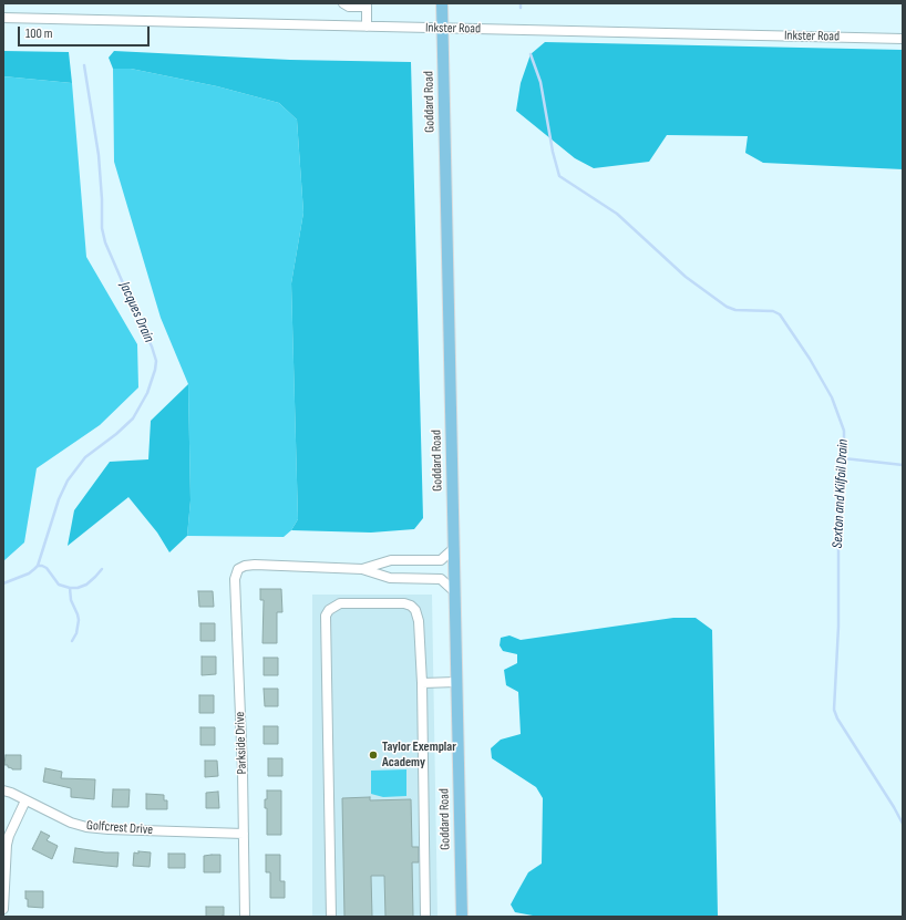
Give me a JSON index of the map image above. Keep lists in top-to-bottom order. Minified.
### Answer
{"streets":{"main road":["Goddard Road"],"street":["Inkster Road","Parkside Drive","Golfcrest Drive"]},"crossings":[["Inkster Road","Goddard Road"],["Parkside Drive","Golfcrest Drive"]],"water":["Jacques Drain","Sexton and Kilfoil Drain"],"places":["Taylor Exemplar Academy"],"scale_bar":"100 m"}
